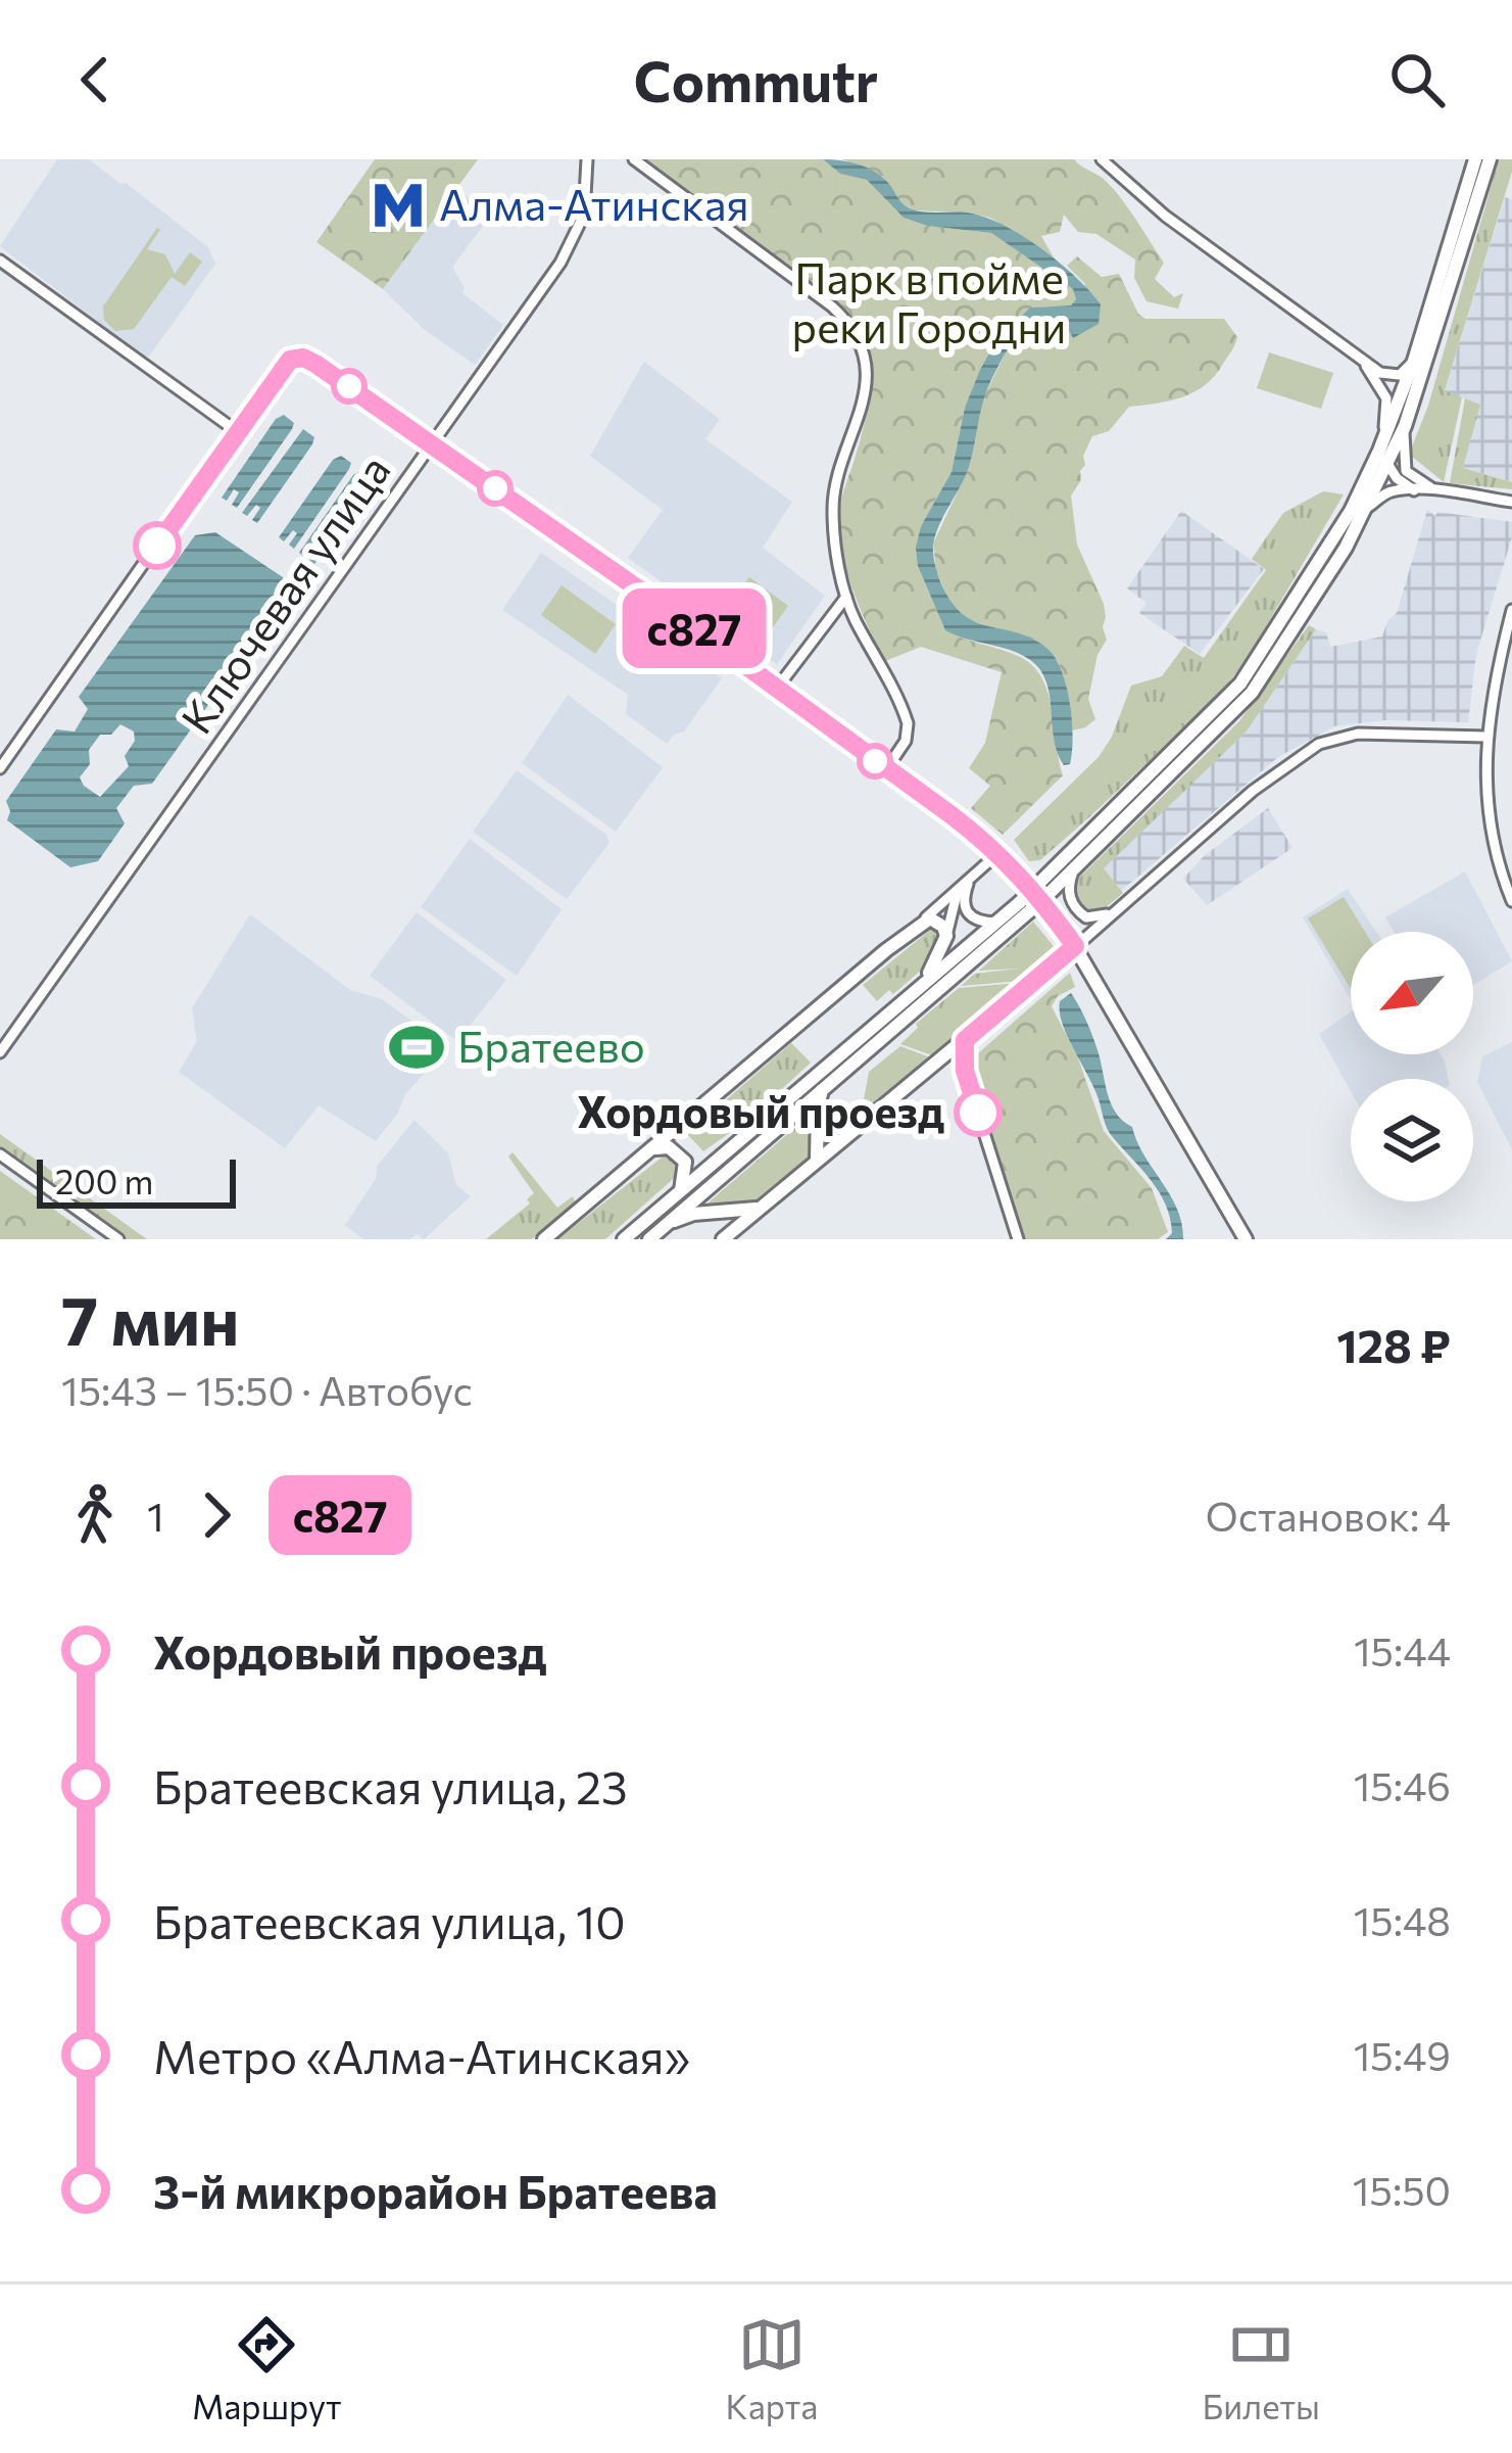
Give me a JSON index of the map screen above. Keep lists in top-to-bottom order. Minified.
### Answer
{"streets":{"street":["Ключевая улица"]},"parks":["Парк в пойме реки Городни"],"places":{"metro station":["Алма-Атинская"],"sports":["Братеево"],"other":["Хордовый проезд"]},"lines":["bus line с827"],"scale_bar":"200 m","north":"bottom left","page":{"header":"Commutr","on_map":"с827","scale":"200 m","heading":["7 мин","15:43 – 15:50 · Автобус","128 ₽"],"legs":["1","с827","Остановок: 4"],"list":[{"name":"Хордовый проезд","value":"15:44"},{"name":"Братеевская улица, 23","value":"15:46"},{"name":"Братеевская улица, 10","value":"15:48"},{"name":"Метро «Алма-Атинская»","value":"15:49"},{"name":"3-й микрорайон Братеева","value":"15:50"}],"tabs":["Маршрут","Карта","Билеты"]}}
